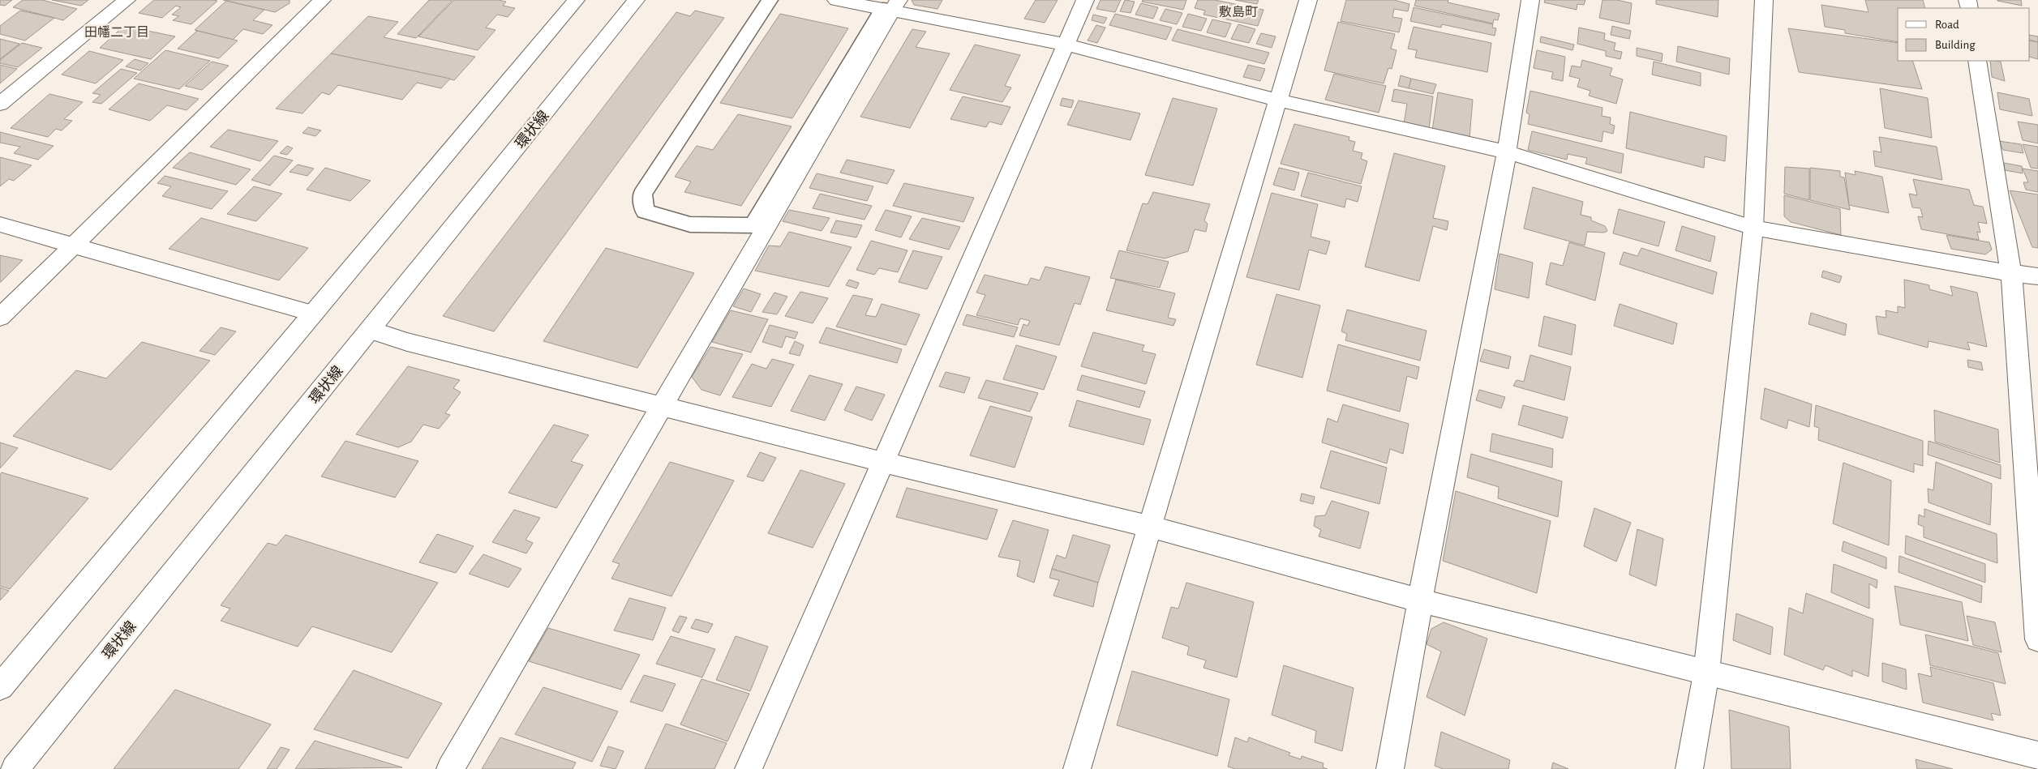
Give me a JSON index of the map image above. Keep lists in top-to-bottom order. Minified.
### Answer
{"streets":{"street":["環状線"]},"districts":["敷島町","田幡二丁目"],"legend":["Road","Building"]}
